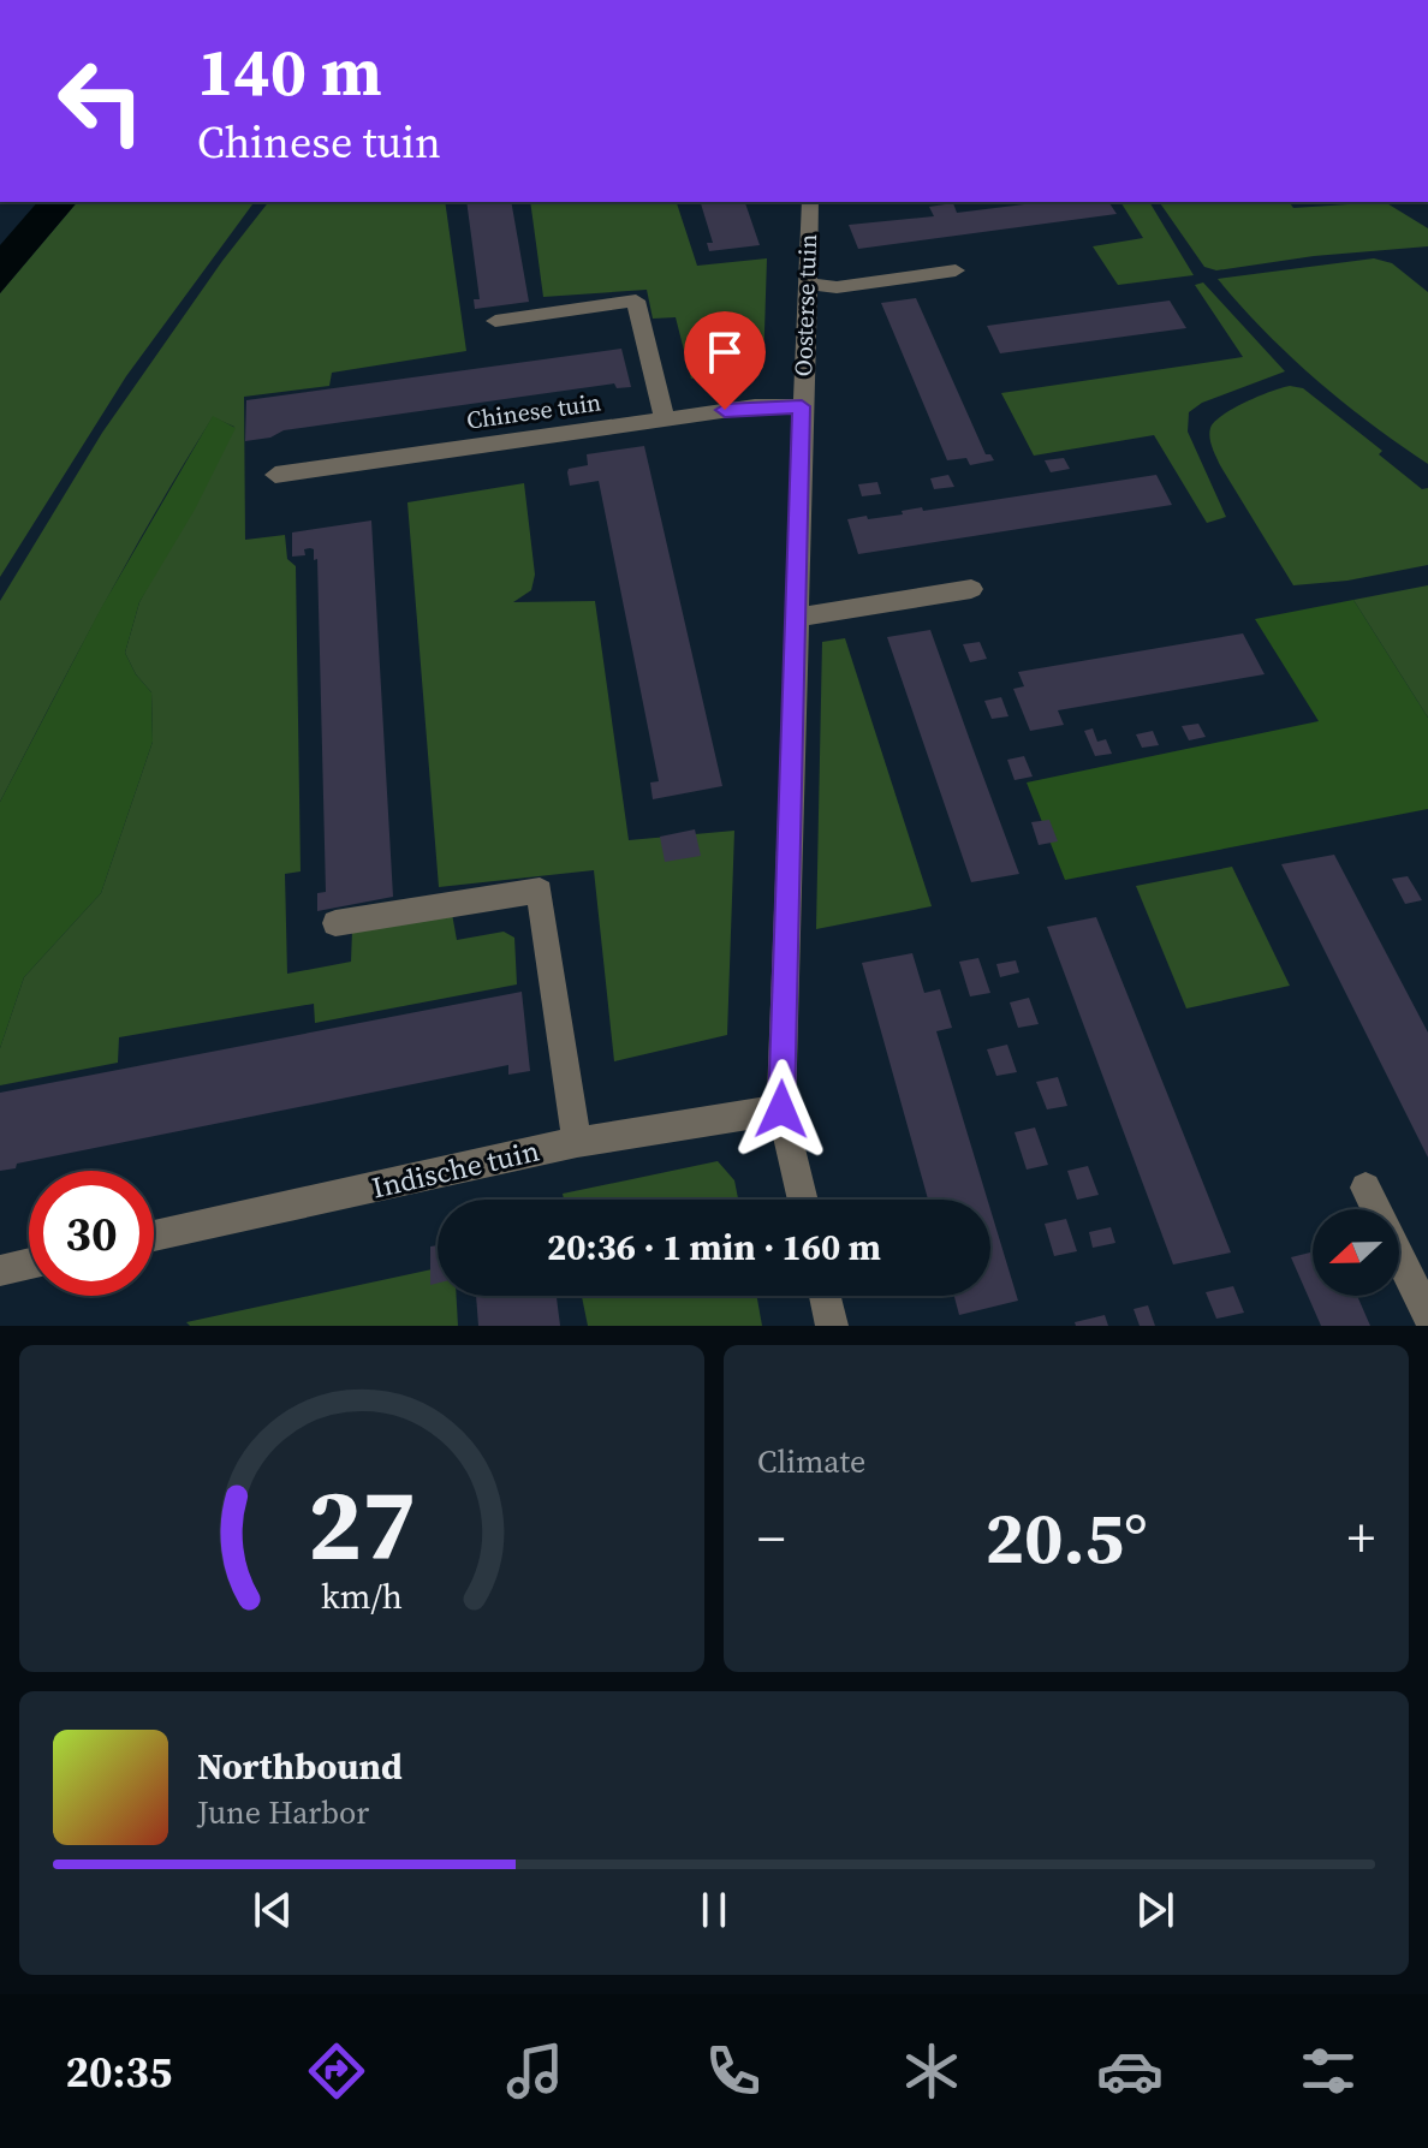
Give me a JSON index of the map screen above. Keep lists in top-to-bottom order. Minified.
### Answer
{"streets":{"street":["Oosterse tuin","Chinese tuin","Indische tuin"]},"crossings":[["Oosterse tuin","Chinese tuin"],["Oosterse tuin","Indische tuin"]],"north":"left","page":{"turn":["140 m","Chinese tuin"],"limit":"30","trip":"20:36 · 1 min · 160 m","tile":"Climate","heat":["−","20.5°","+"],"song":["Northbound","June Harbor"],"tabs":"20:35","gauge":["27","km/h"]}}
